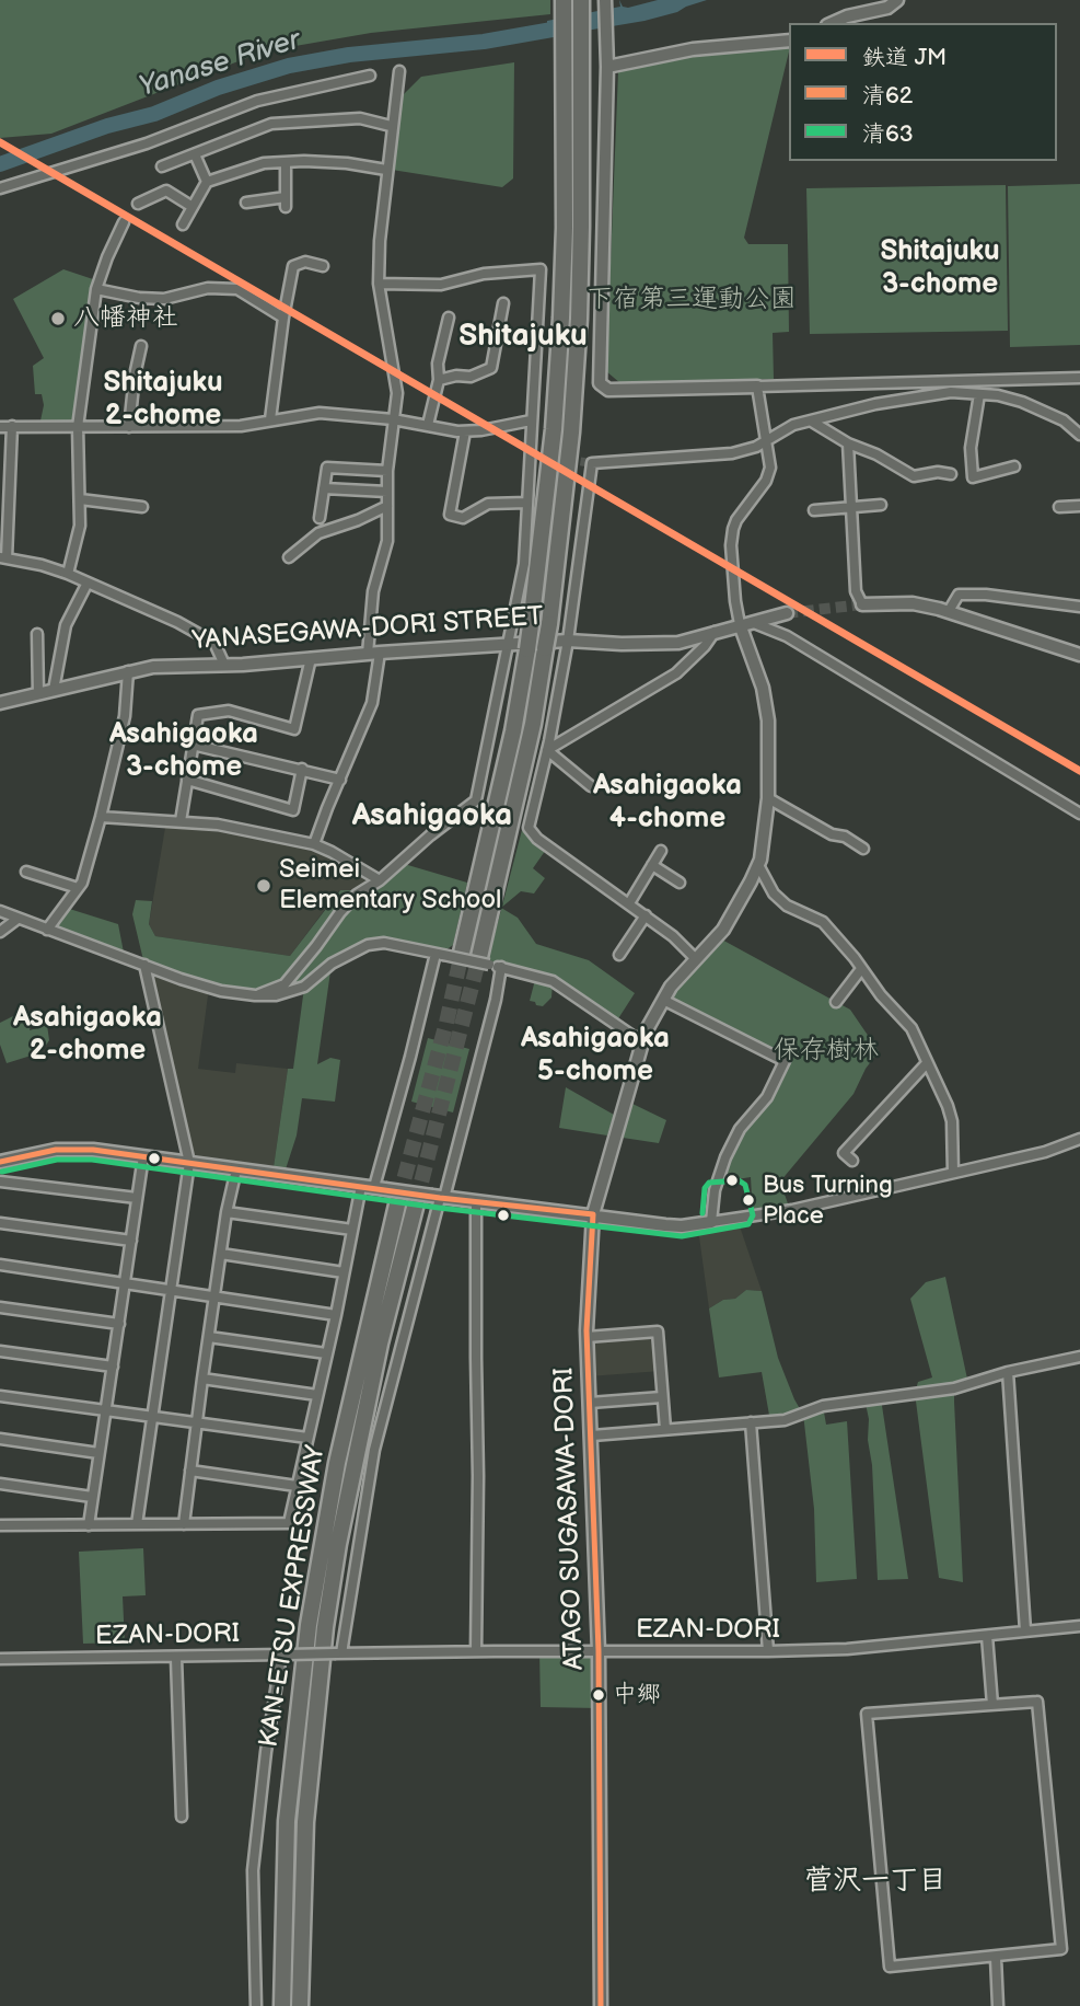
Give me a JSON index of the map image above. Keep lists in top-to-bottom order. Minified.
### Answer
{"streets":{"highway":["KAN-ETSU EXPRESSWAY"],"street":["YANASEGAWA-DORI STREET","ATAGO SUGASAWA-DORI","EZAN-DORI"]},"crossings":[["YANASEGAWA-DORI STREET","ATAGO SUGASAWA-DORI"],["ATAGO SUGASAWA-DORI","EZAN-DORI"]],"districts":["Shitajuku 3-chome","Shitajuku","Shitajuku 2-chome","Asahigaoka 3-chome","Asahigaoka 4-chome","Asahigaoka","Asahigaoka 2-chome","Asahigaoka 5-chome","菅沢一丁目"],"water":["Yanase River"],"parks":["下宿第三運動公園","保存樹林"],"places":["八幡神社","Seimei Elementary School","Bus Turning Place","中郷"],"lines":["rail line JM","transit line 清62","transit line 清63"],"legend":["鉄道 JM","清62","清63"]}
